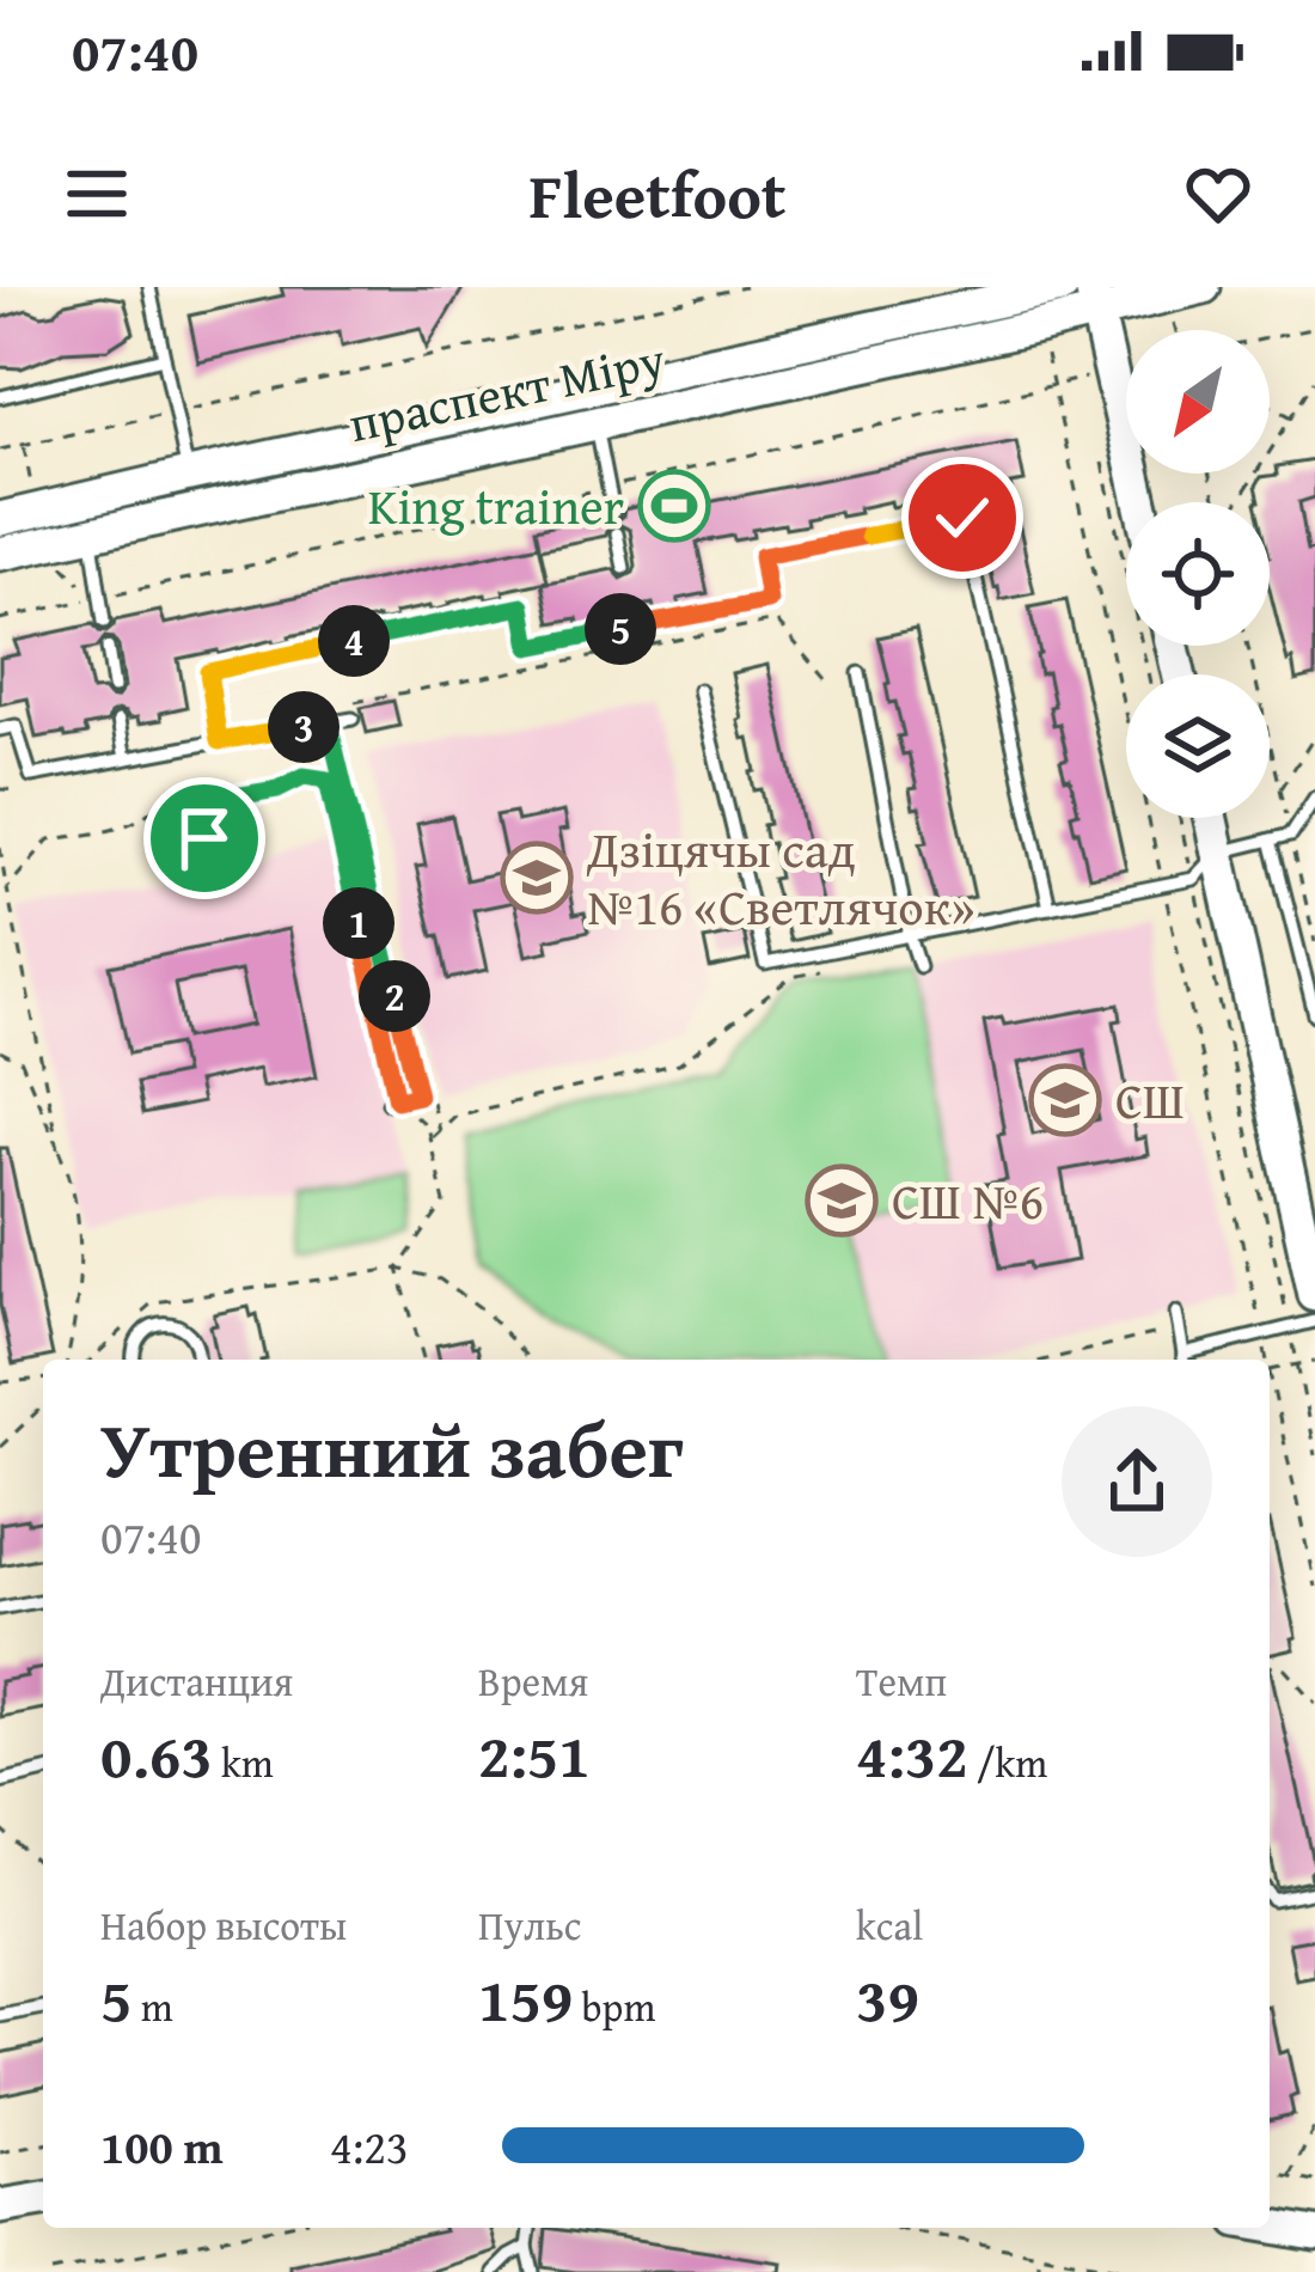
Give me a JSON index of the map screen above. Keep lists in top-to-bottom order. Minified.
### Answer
{"streets":{"main road":["праспект Міру"]},"places":{"sports":["King trainer"],"school or university":["Дзіцячы сад №16 «Светлячок»","СШ","СШ №6"]},"north":"bottom left","page":{"status":"07:40","header":"Fleetfoot","pins":["5","4","3","1","2"],"heading":["Утренний забег","07:40"],"stats":[["Дистанция","0.63 km"],["Время","2:51"],["Темп","4:32 /km"],["Набор высоты","5 m"],["Пульс","159 bpm"],["kcal","39"]],"list":[{"name":"100 m","note":"4:23"}]}}
